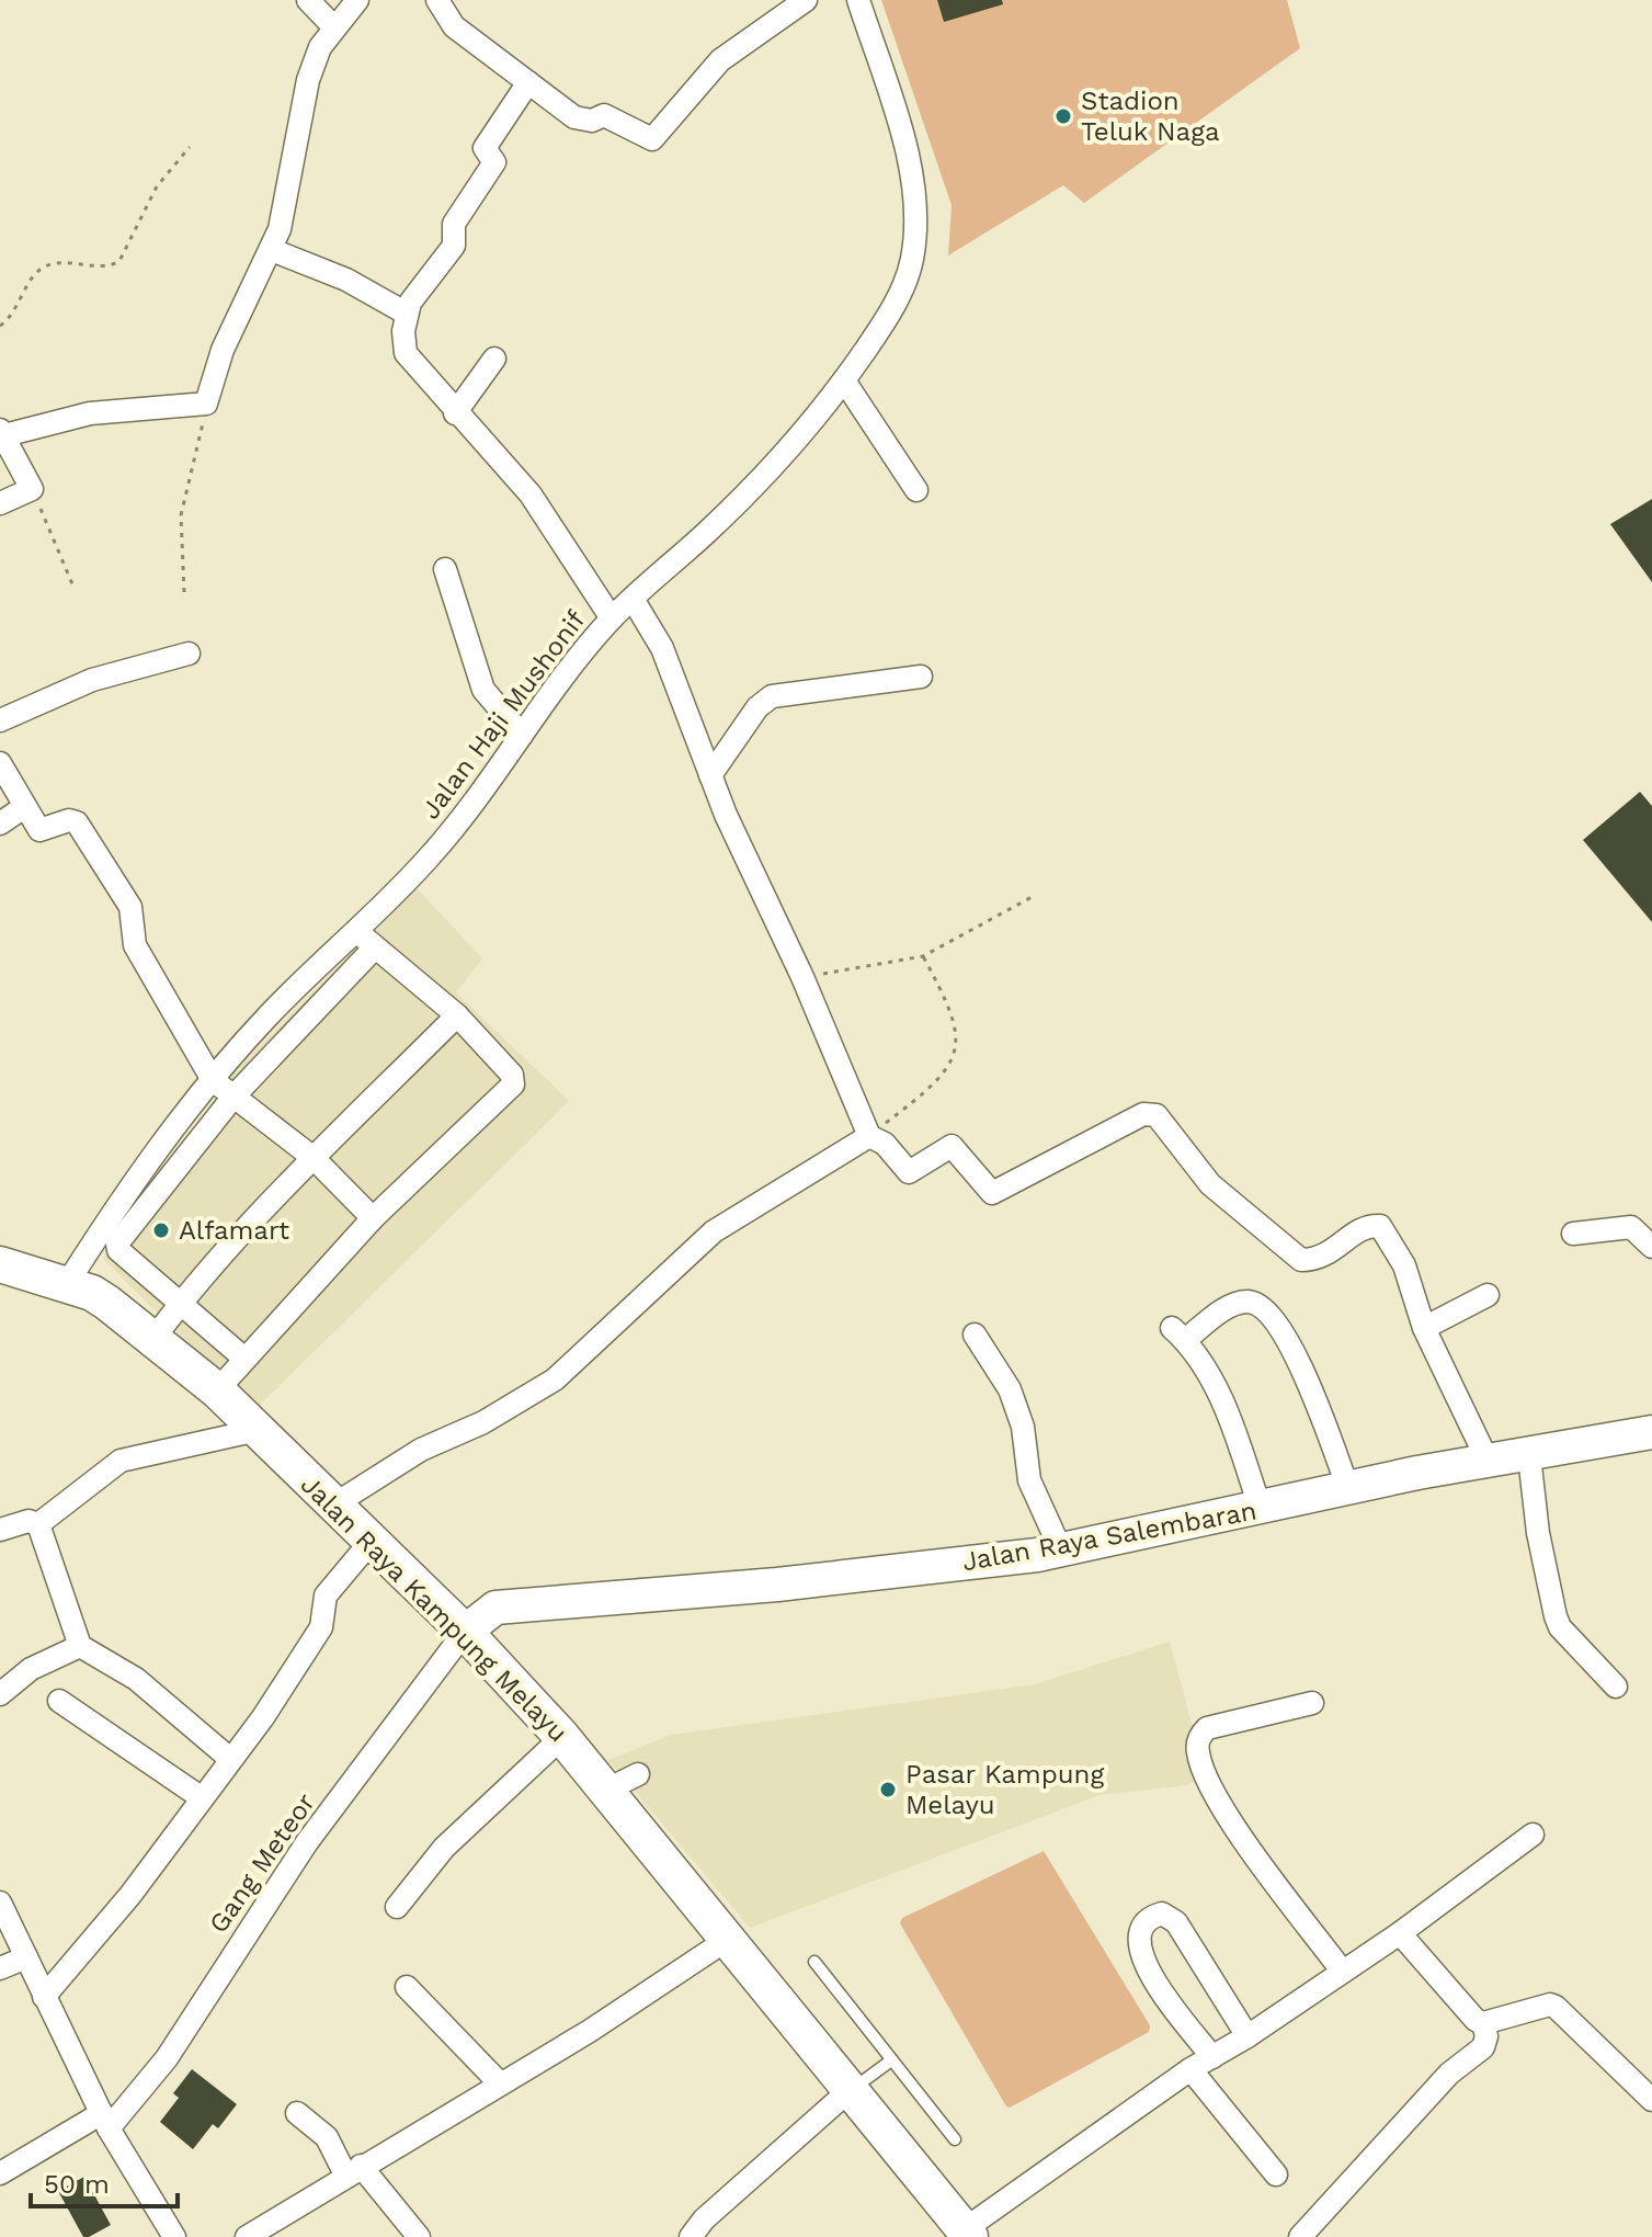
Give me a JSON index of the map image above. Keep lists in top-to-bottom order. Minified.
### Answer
{"streets":{"main road":["Jalan Raya Salembaran","Jalan Raya Kampung Melayu"],"street":["Jalan Haji Mushonif","Gang Meteor"]},"crossings":[["Jalan Haji Mushonif","Jalan Raya Kampung Melayu"],["Jalan Raya Salembaran","Jalan Raya Kampung Melayu"],["Jalan Raya Salembaran","Gang Meteor"],["Jalan Raya Kampung Melayu","Gang Meteor"]],"places":["Stadion Teluk Naga","Alfamart","Pasar Kampung Melayu"],"scale_bar":"50 m"}
